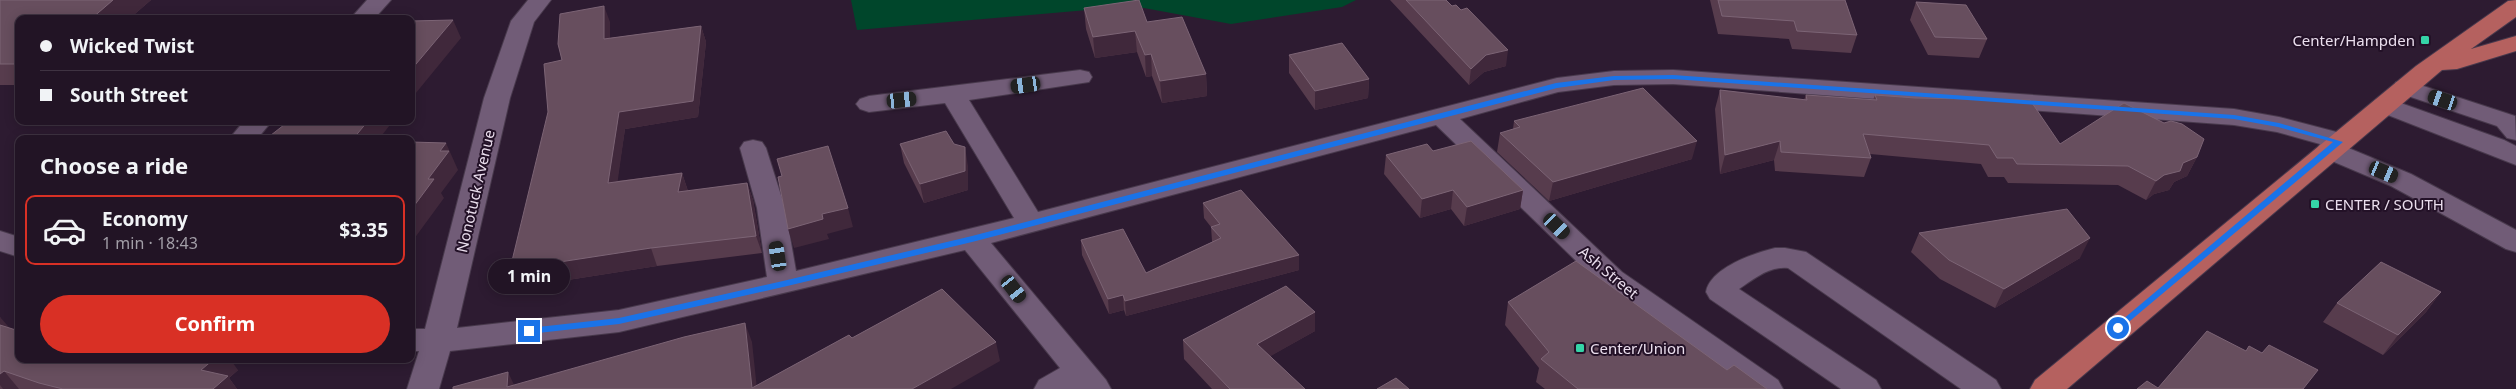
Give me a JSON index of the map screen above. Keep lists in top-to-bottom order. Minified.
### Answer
{"streets":{"street":["Nonotuck Avenue","Ash Street"]},"places":{"transit":["Center/Hampden","CENTER / SOUTH","Center/Union"]},"page":{"banner":["Wicked Twist","South Street"],"heading":"Choose a ride","list":[{"name":"Economy","note":"1 min · 18:43","value":"$3.35"}],"bubble":"1 min","buttons":"Confirm"}}
